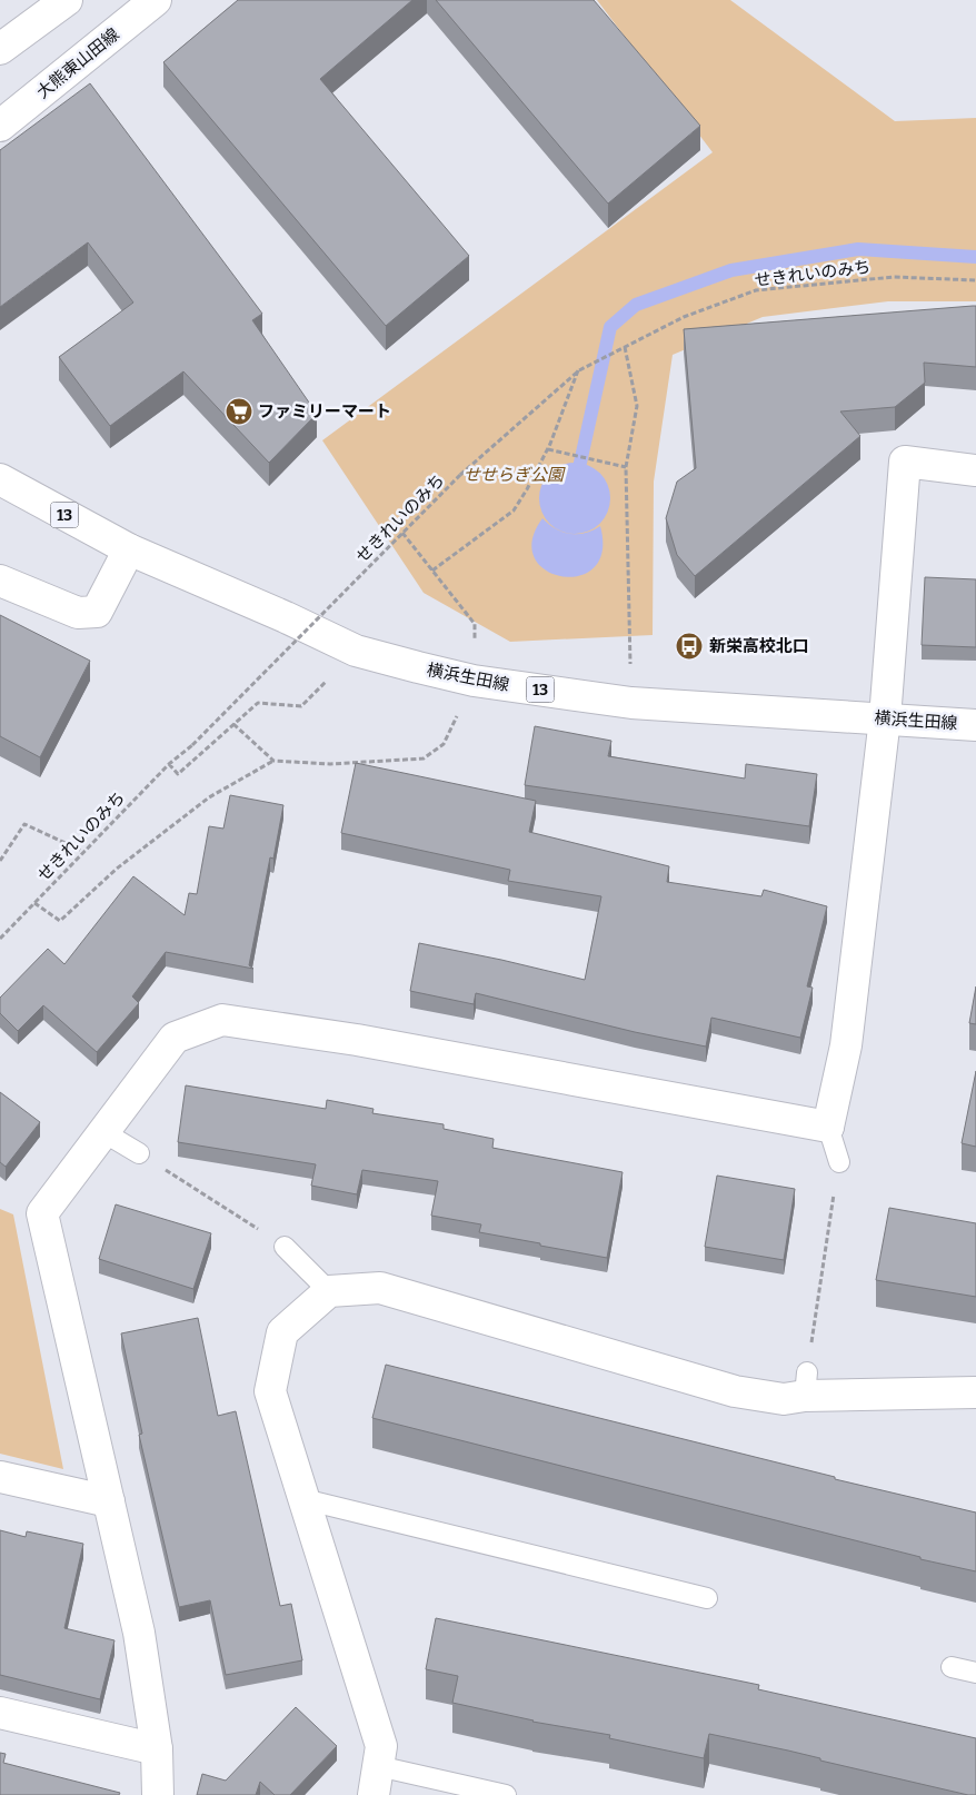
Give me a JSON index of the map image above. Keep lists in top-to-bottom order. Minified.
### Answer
{"streets":{"street":["大熊東山田線","13","横浜生田線"],"path":["せきれいのみち"]},"parks":["せせらぎ公園"],"places":{"supermarket":["ファミリーマート"],"bus stop":["新栄高校北口"]}}
